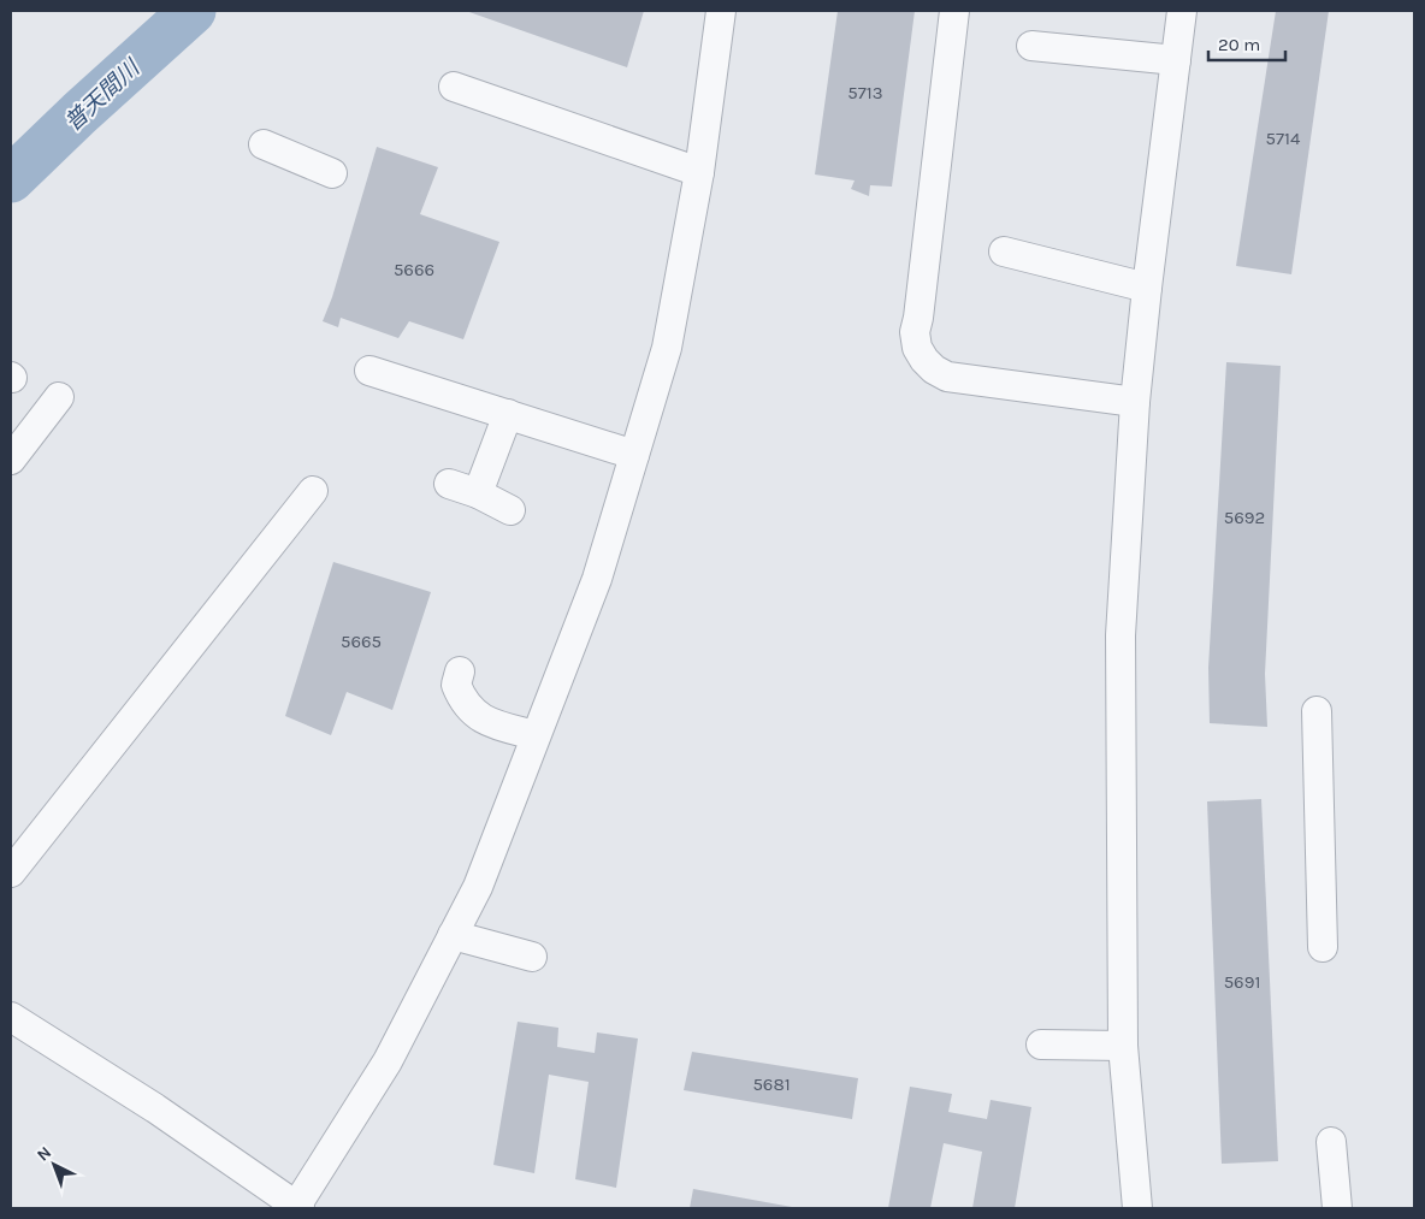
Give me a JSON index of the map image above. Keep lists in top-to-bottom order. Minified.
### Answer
{"water":["普天間川"],"house_numbers":["5713","5714","5666","5692","5665","5691","5681"],"scale_bar":"20 m","north":"top left"}
